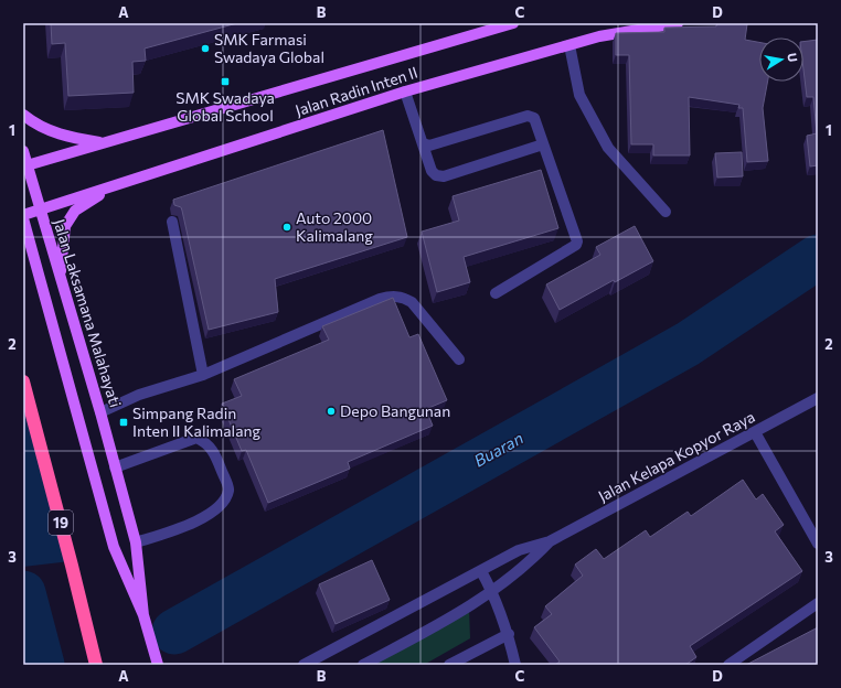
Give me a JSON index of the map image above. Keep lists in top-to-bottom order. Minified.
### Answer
{"streets":{"highway":["19"],"main road":["Jalan Radin Inten II","Jalan Laksamana Malahayati"],"street":["Jalan Kelapa Kopyor Raya"]},"crossings":[["Jalan Radin Inten II","Jalan Laksamana Malahayati"]],"water":["Buaran"],"places":{"other":["SMK Farmasi Swadaya Global","Auto 2000 Kalimalang","Depo Bangunan"],"transit":["SMK Swadaya Global School","Simpang Radin Inten II Kalimalang"]},"north":"right","grid":{"columns":["A","B","C","D"],"rows":["1","2","3"]}}
